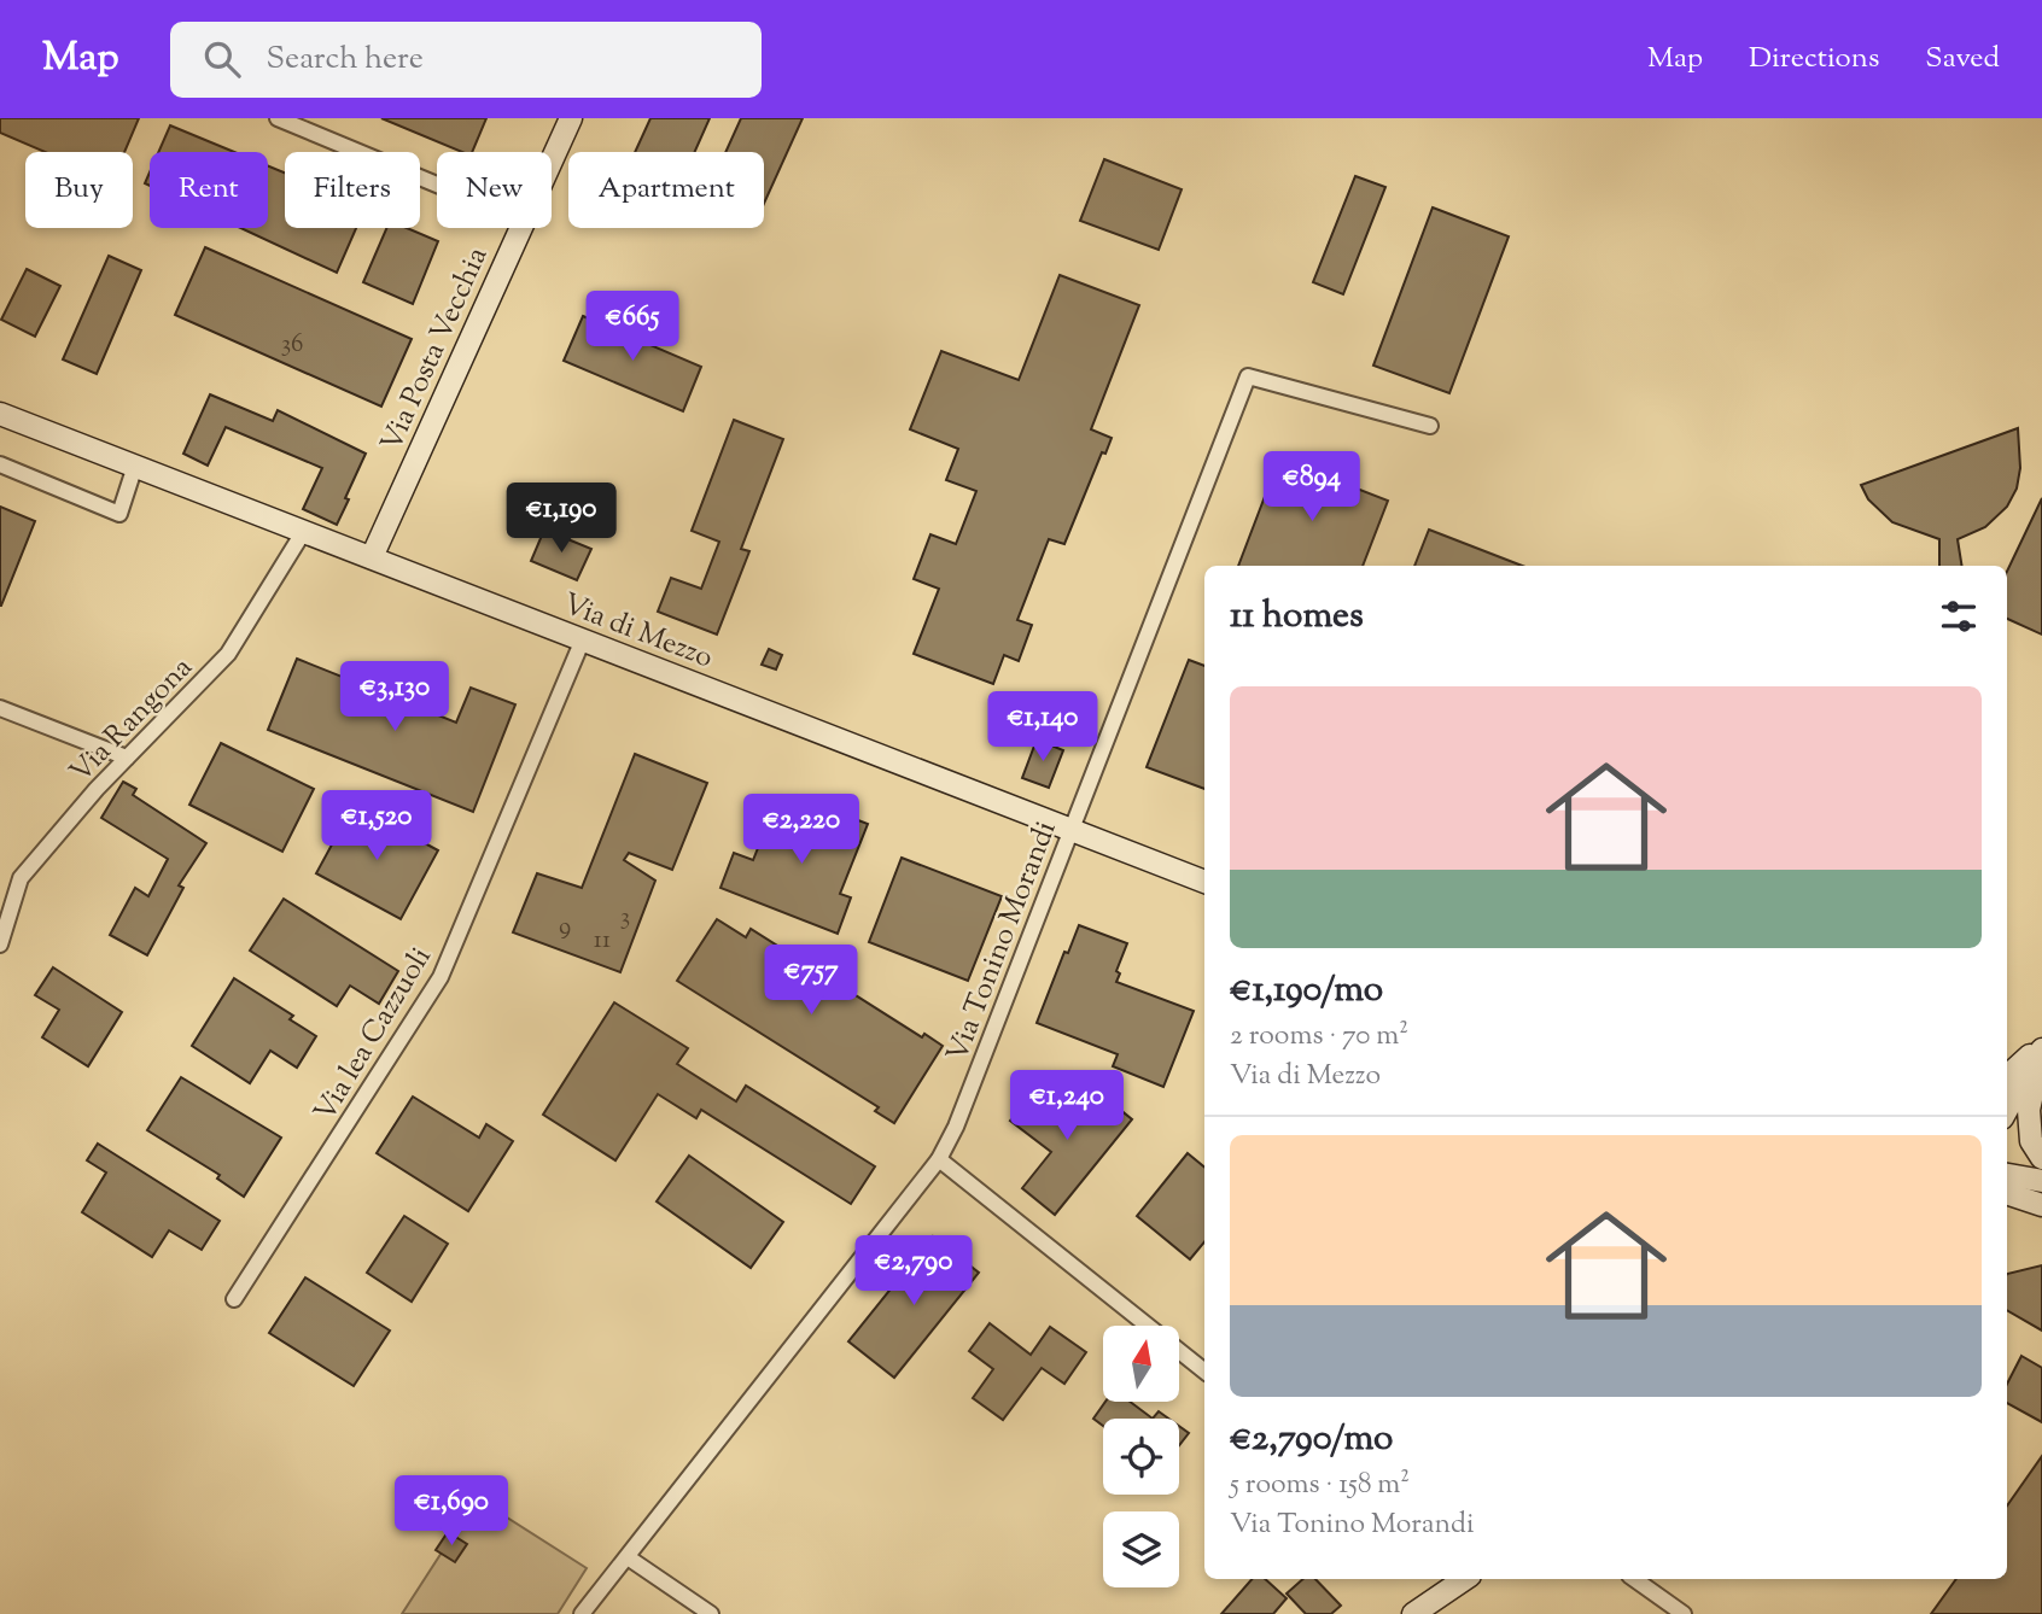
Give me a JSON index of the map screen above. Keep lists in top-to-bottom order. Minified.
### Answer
{"streets":{"street":["Via Posta Vecchia","Via di Mezzo","Via Rangona","Via Tonino Morandi","Via lea Cazzuoli"]},"crossings":[["Via Posta Vecchia","Via di Mezzo"],["Via di Mezzo","Via Rangona"],["Via di Mezzo","Via Tonino Morandi"],["Via di Mezzo","Via lea Cazzuoli"]],"house_numbers":["36","3","9","11"],"north":"top","page":{"header":"Map","search":"Search here","nav":["Map","Directions","Saved"],"chip":["Buy","Rent","Filters","New","Apartment"],"price":["€665","€894","€1,190","€3,130","€1,140","€1,520","€2,220","€757","€1,240","€2,790","€1,690"],"heading":"11 homes","list":[{"name":"€1,190/mo","note":"2 rooms · 70 m² · Via di Mezzo"},{"name":"€2,790/mo","note":"5 rooms · 158 m² · Via Tonino Morandi"}]}}
